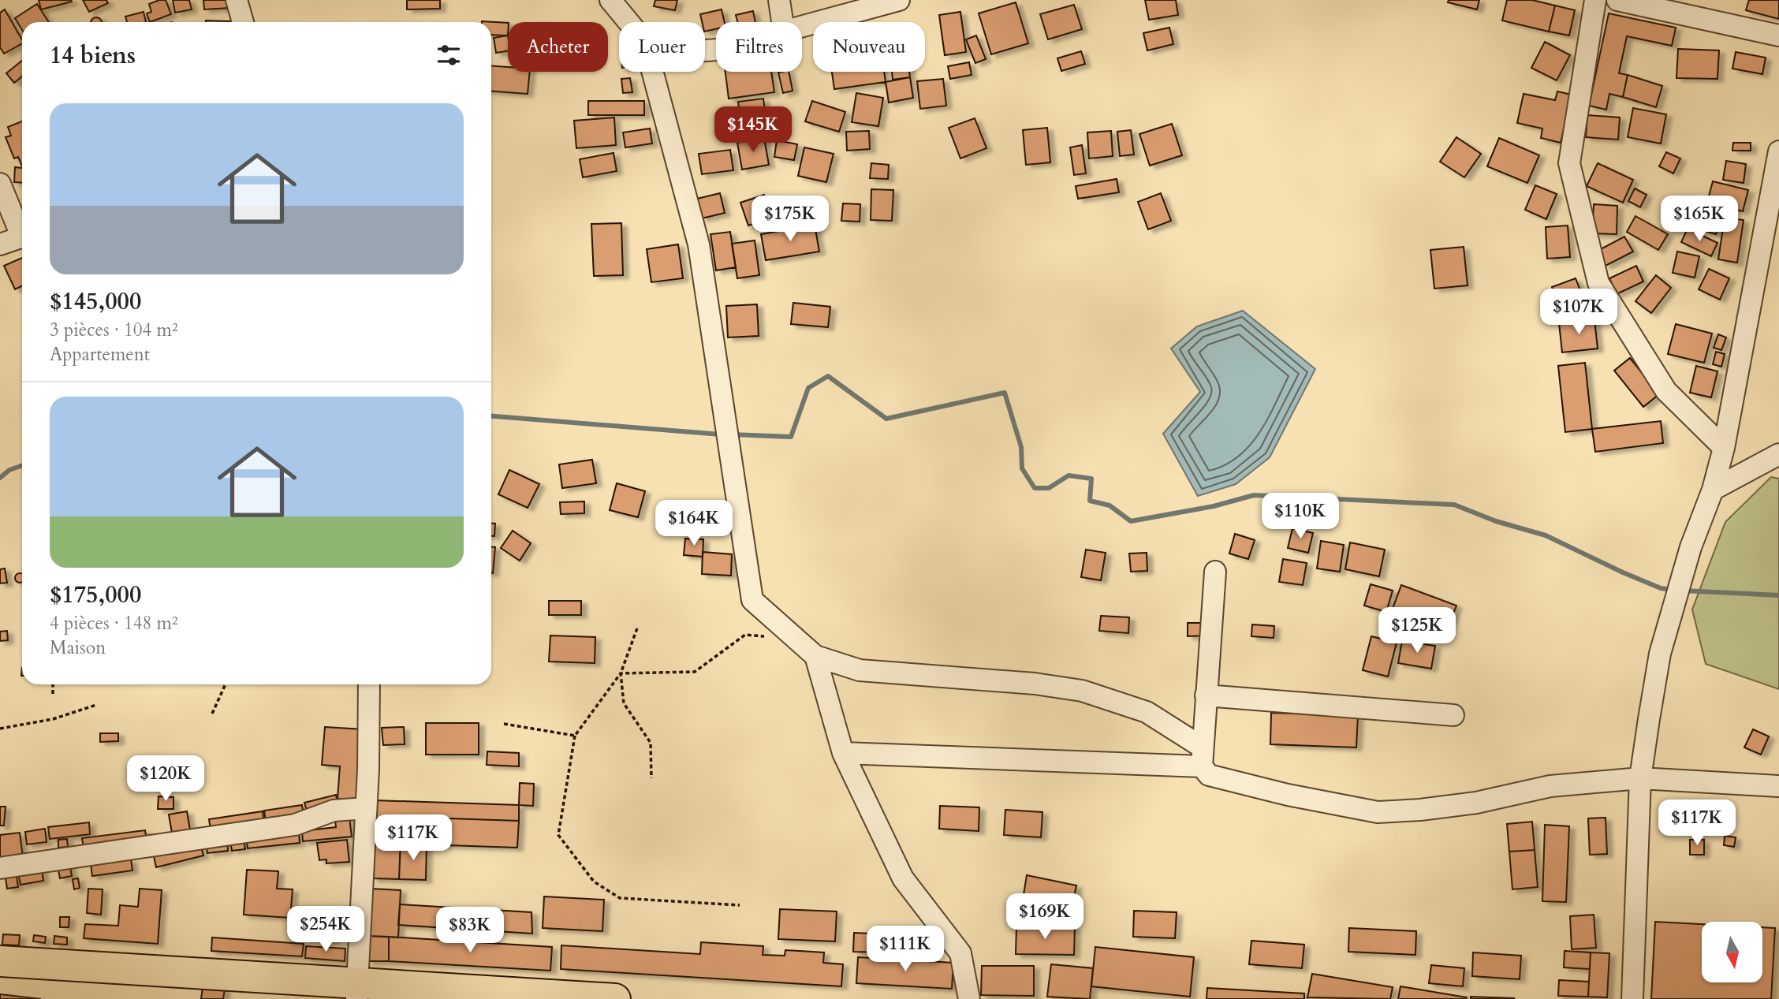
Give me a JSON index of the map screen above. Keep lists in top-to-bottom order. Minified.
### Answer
{"north":"bottom","page":{"chip":["Acheter","Louer","Filtres","Nouveau"],"heading":"14 biens","list":[{"name":"$145,000","note":"3 pièces · 104 m² · Appartement"},{"name":"$175,000","note":"4 pièces · 148 m² · Maison"}],"price":["$145K","$175K","$165K","$107K","$110K","$164K","$125K","$120K","$117K","$117K","$169K","$254K","$83K","$111K"]}}
